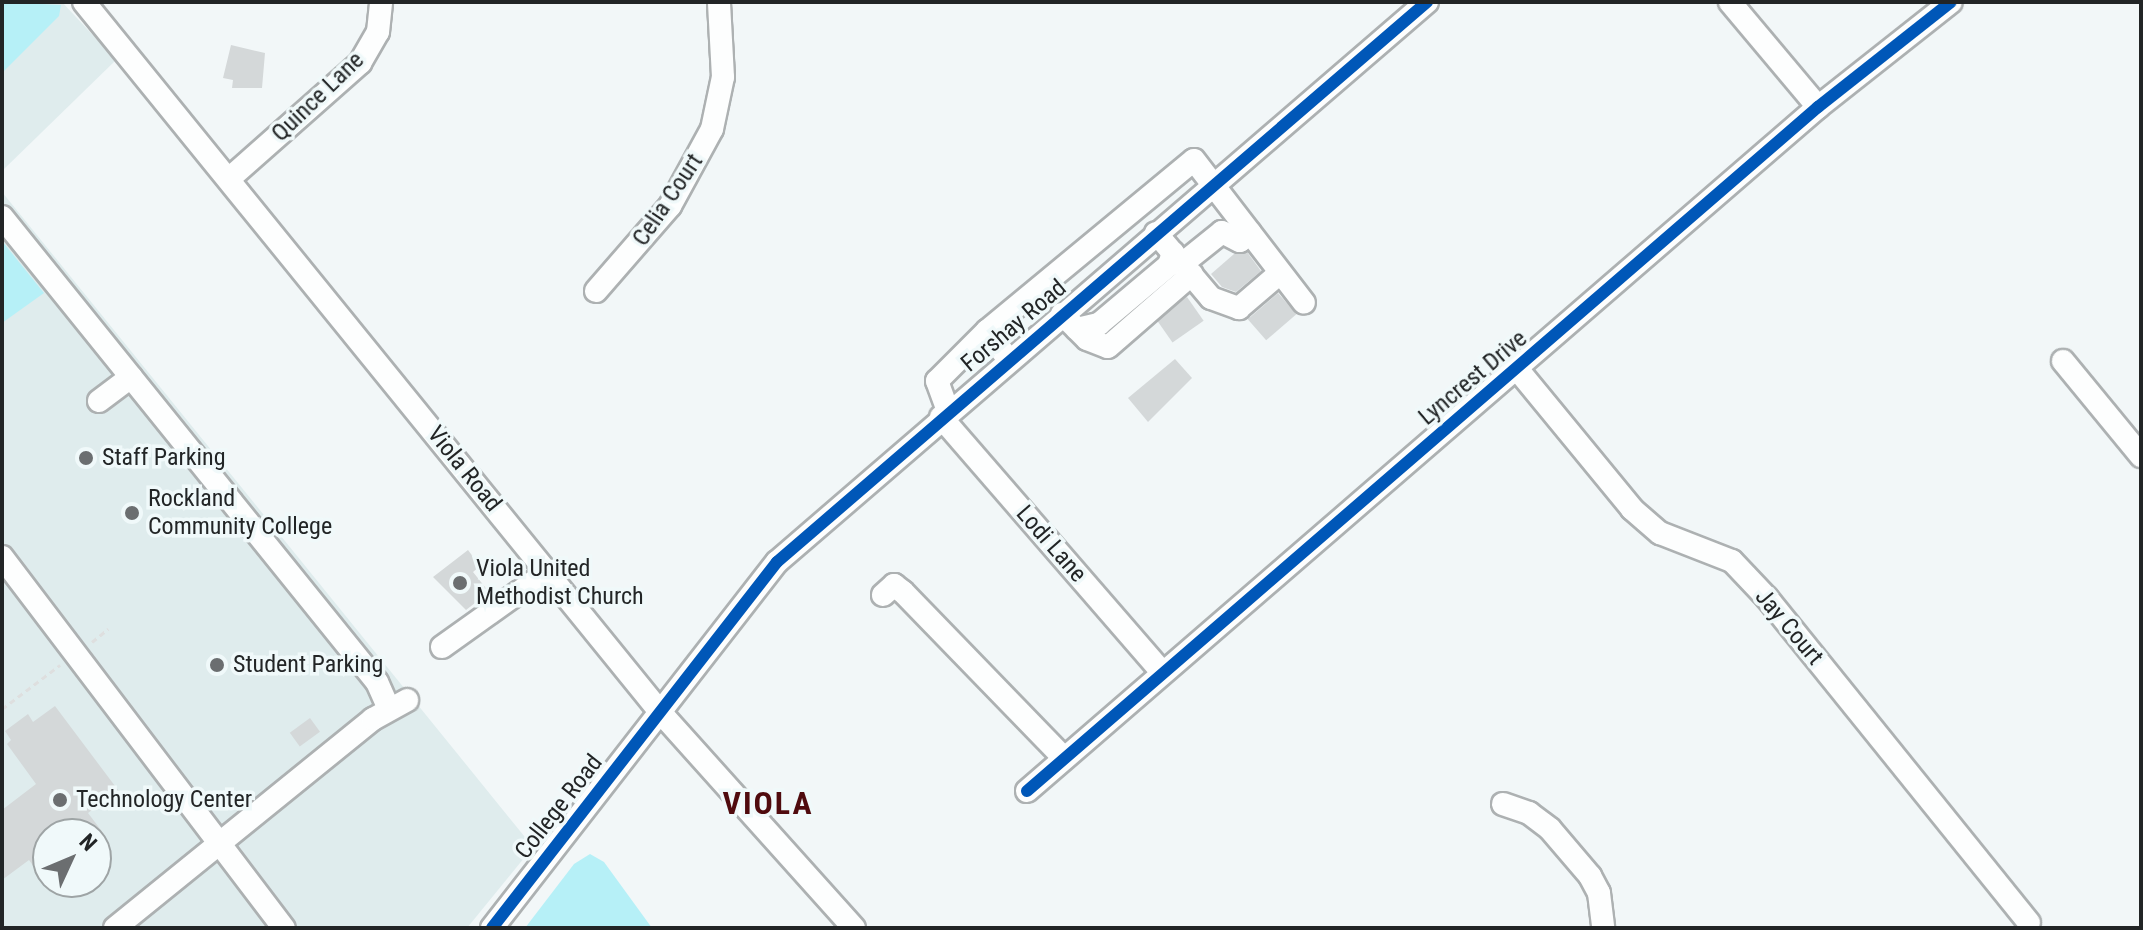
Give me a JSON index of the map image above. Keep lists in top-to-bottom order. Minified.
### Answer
{"streets":{"street":["Quince Lane","Celia Court","Forshay Road","Lyncrest Drive","Viola Road","Lodi Lane","Jay Court","College Road"]},"crossings":[["Quince Lane","Viola Road"],["Forshay Road","Viola Road"],["Forshay Road","Lodi Lane"],["Forshay Road","College Road"],["Lyncrest Drive","Lodi Lane"],["Lyncrest Drive","Jay Court"],["Viola Road","College Road"]],"districts":["VIOLA"],"places":["Staff Parking","Rockland Community College","Viola United Methodist Church","Student Parking","Technology Center"],"north":"top right"}
